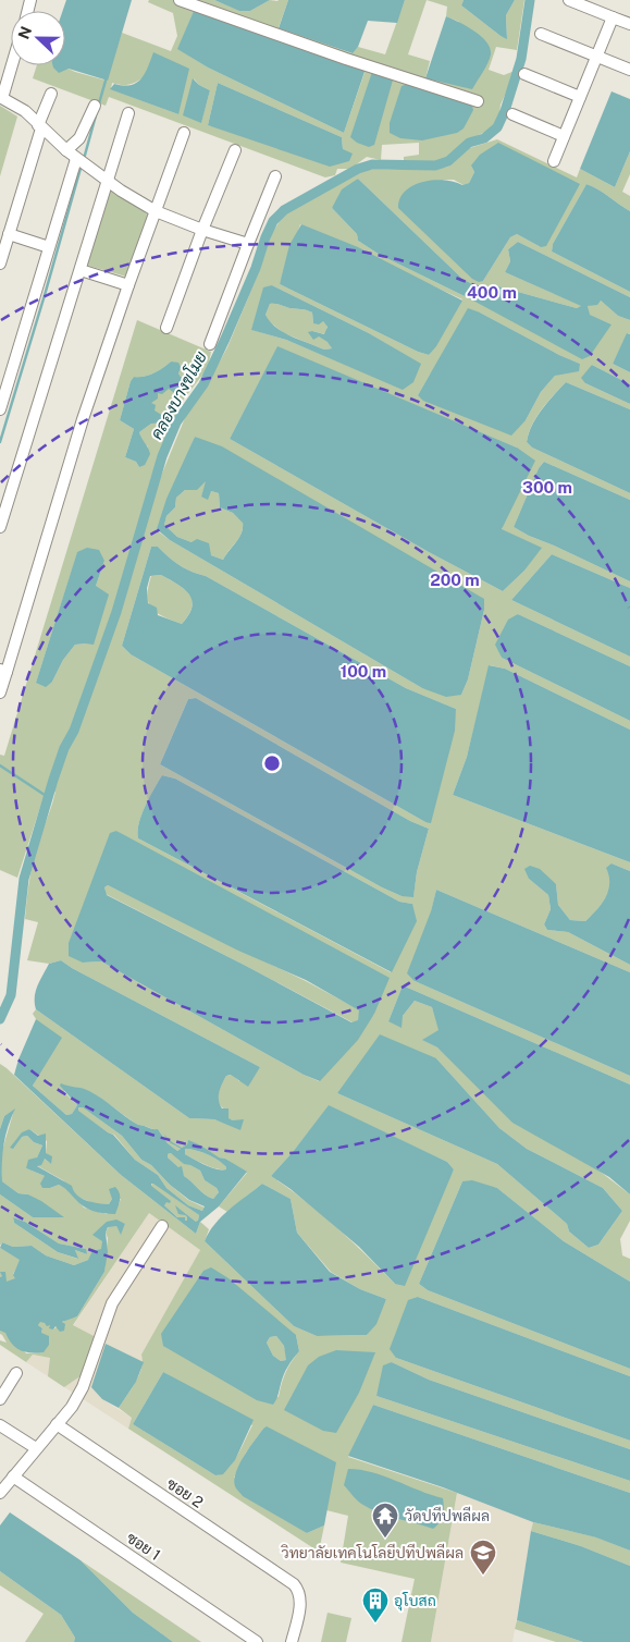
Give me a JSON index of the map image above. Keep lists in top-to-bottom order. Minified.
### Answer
{"streets":{"street":["ซอย 2","ซอย 1"]},"water":["คลองบางขโมย"],"places":{"temple":["วัดปทีปพลีผล"],"school or university":["วิทยาลัยเทคโนโลยีปทีปพลีผล"],"building":["อุโบสถ"]},"north":"left","rings":["400 m","300 m","200 m","100 m"]}
